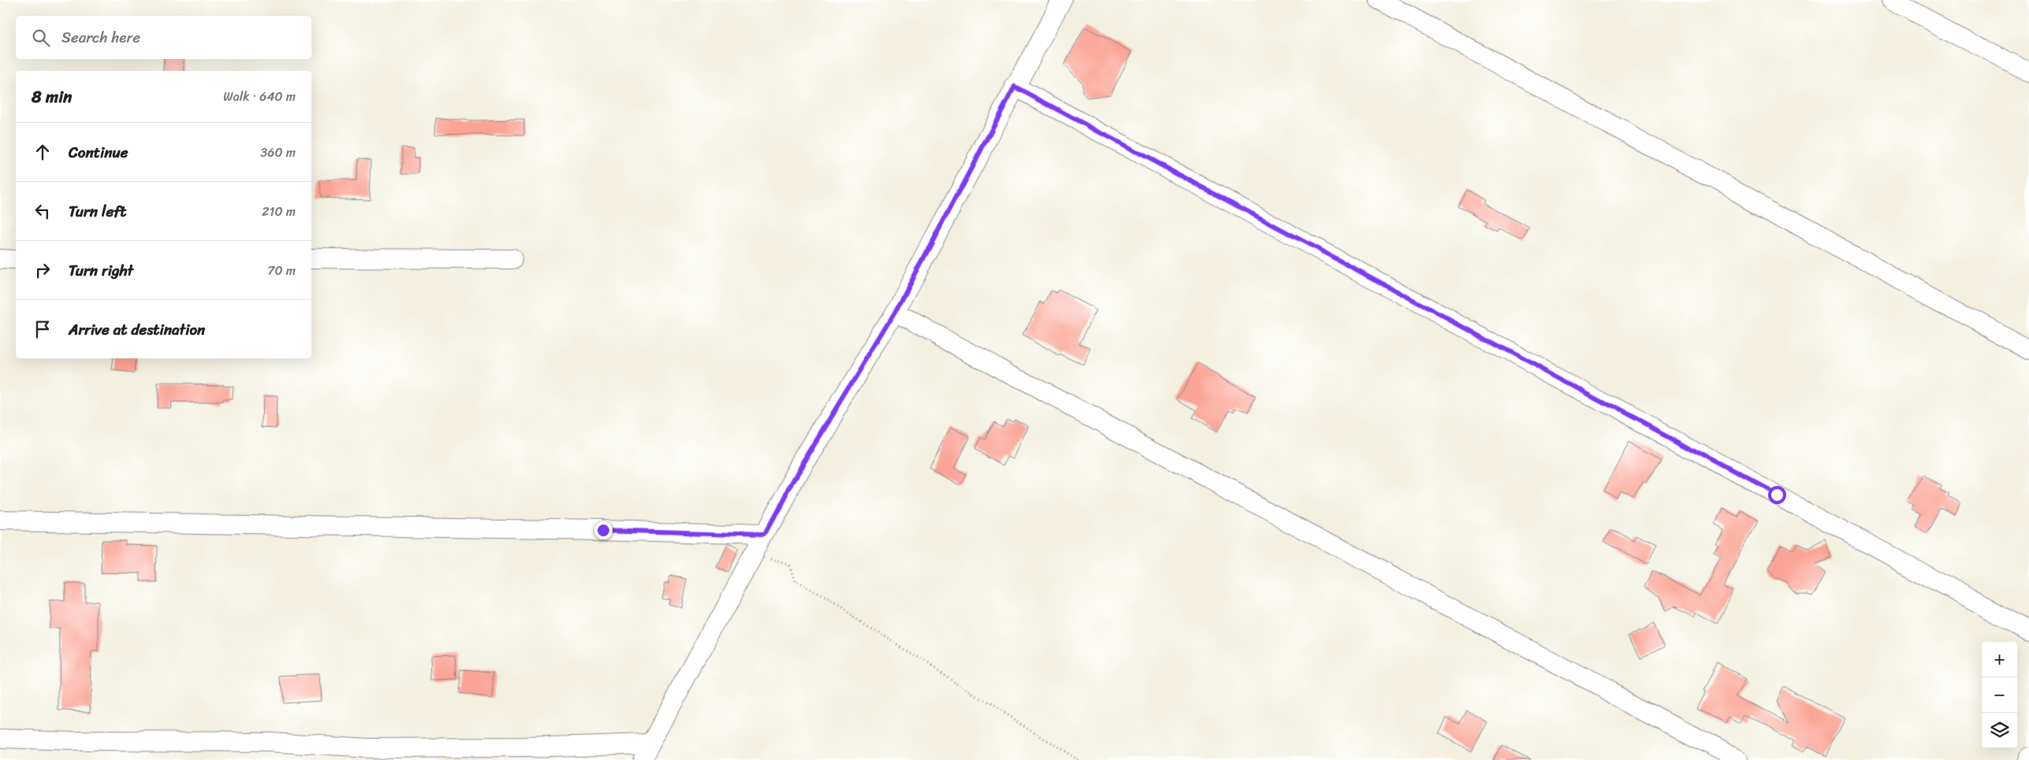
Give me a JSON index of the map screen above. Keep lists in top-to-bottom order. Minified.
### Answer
{"page":{"search":"Search here","heading":["8 min","Walk · 640 m"],"list":[["Continue","360 m"],["Turn left","210 m"],["Turn right","70 m"],"Arrive at destination"],"map_buttons":["+","−"]}}
